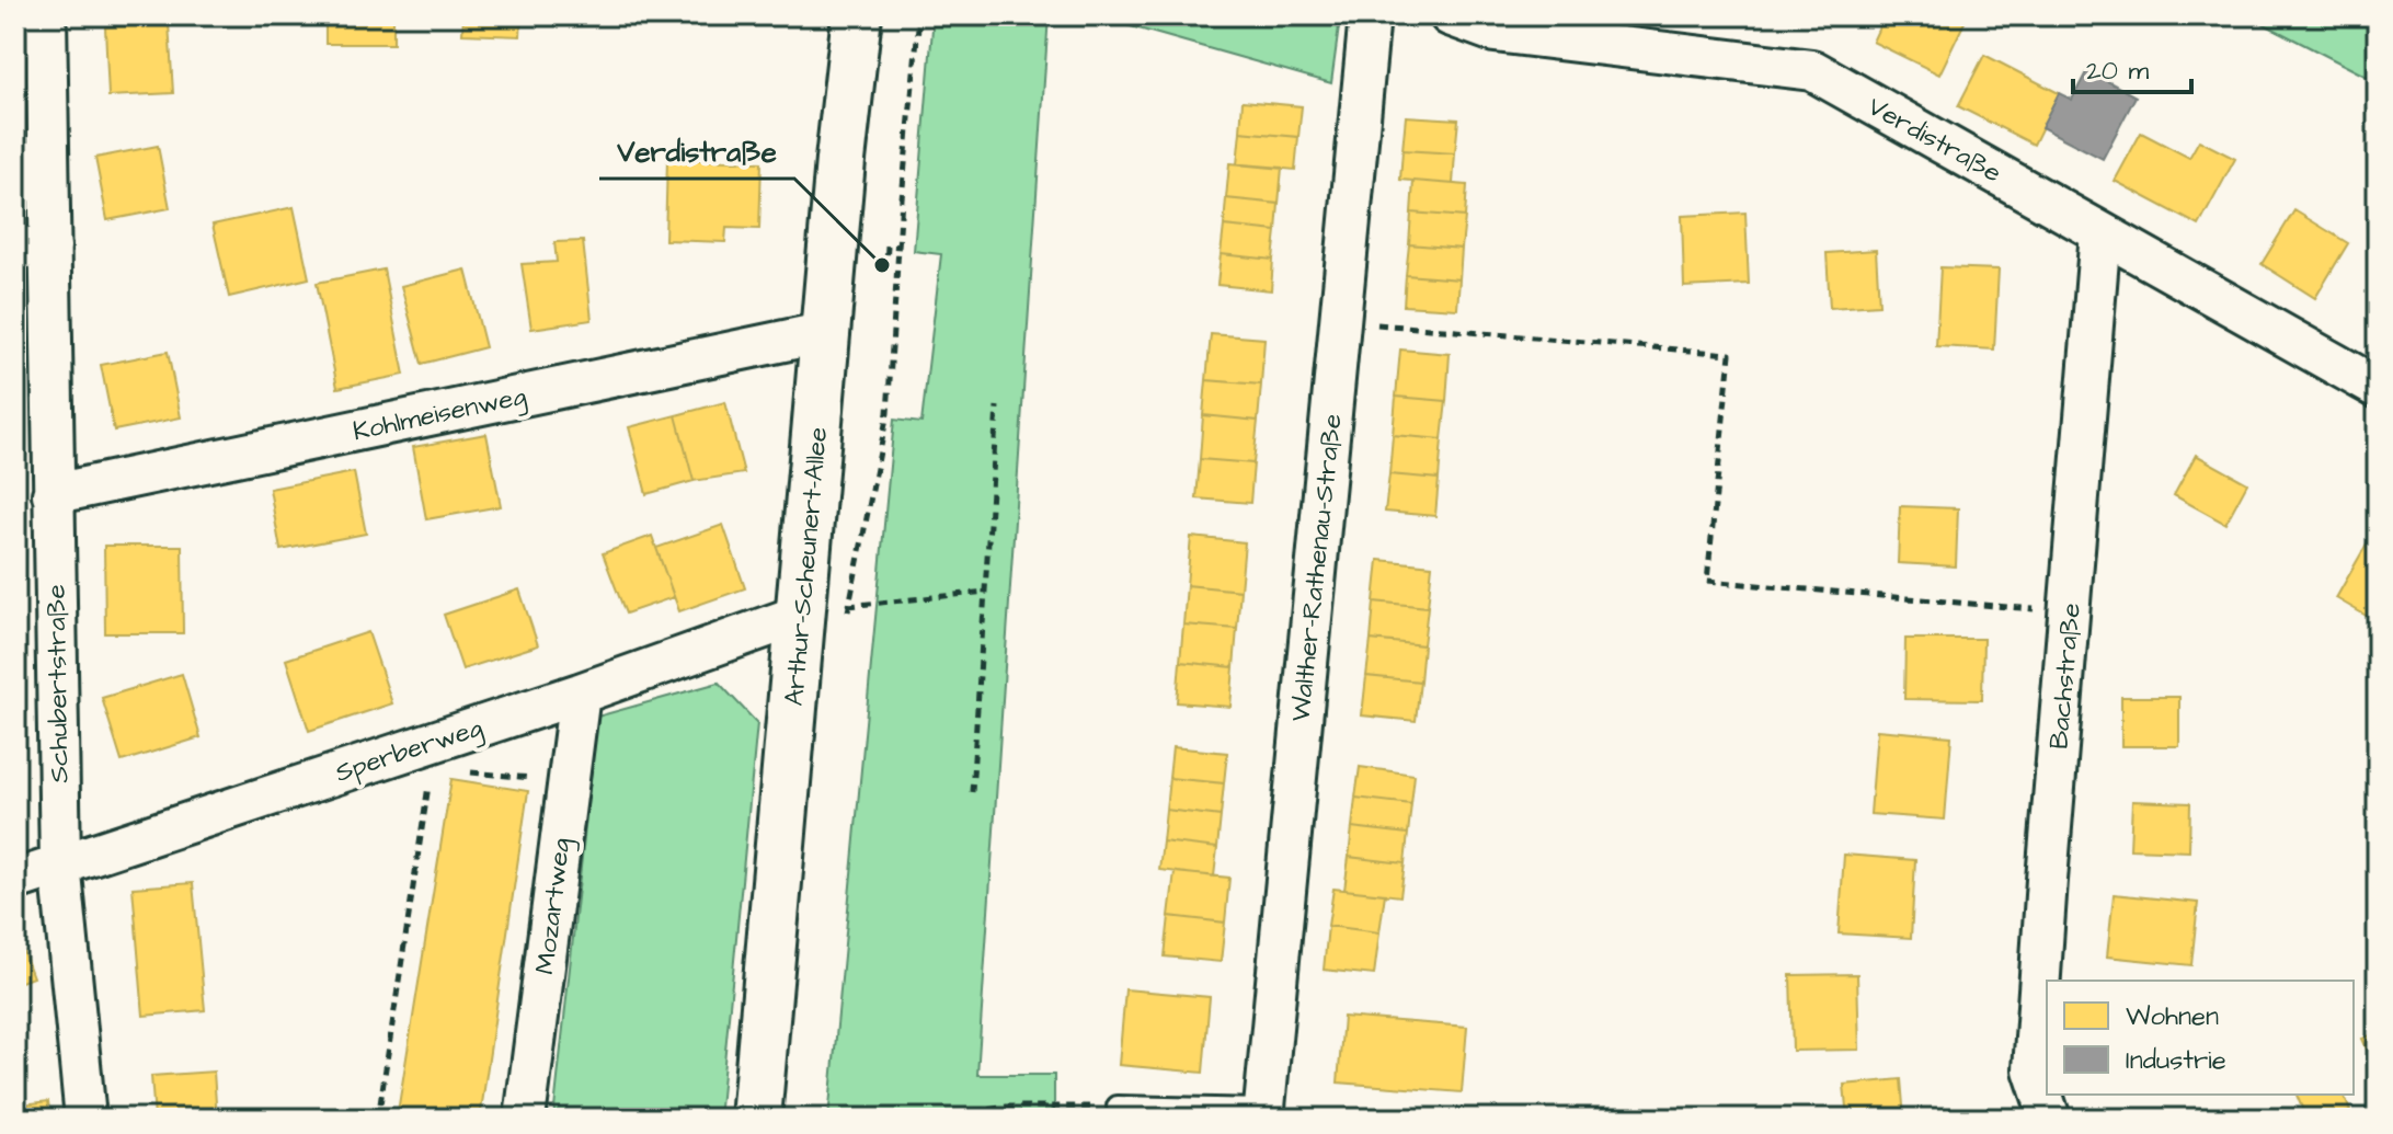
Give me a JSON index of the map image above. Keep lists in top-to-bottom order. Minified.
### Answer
{"streets":{"main road":["Arthur-Scheunert-Allee"],"street":["Verdistraße","Kohlmeisenweg","Walther-Rathenau-Straße","Bachstraße","Schubertstraße","Sperberweg","Mozartweg"]},"crossings":[["Verdistraße","Bachstraße"],["Kohlmeisenweg","Arthur-Scheunert-Allee"],["Kohlmeisenweg","Schubertstraße"],["Arthur-Scheunert-Allee","Sperberweg"],["Schubertstraße","Sperberweg"],["Sperberweg","Mozartweg"]],"places":["Verdistraße"],"legend":["Wohnen","Industrie"],"scale_bar":"20 m"}
